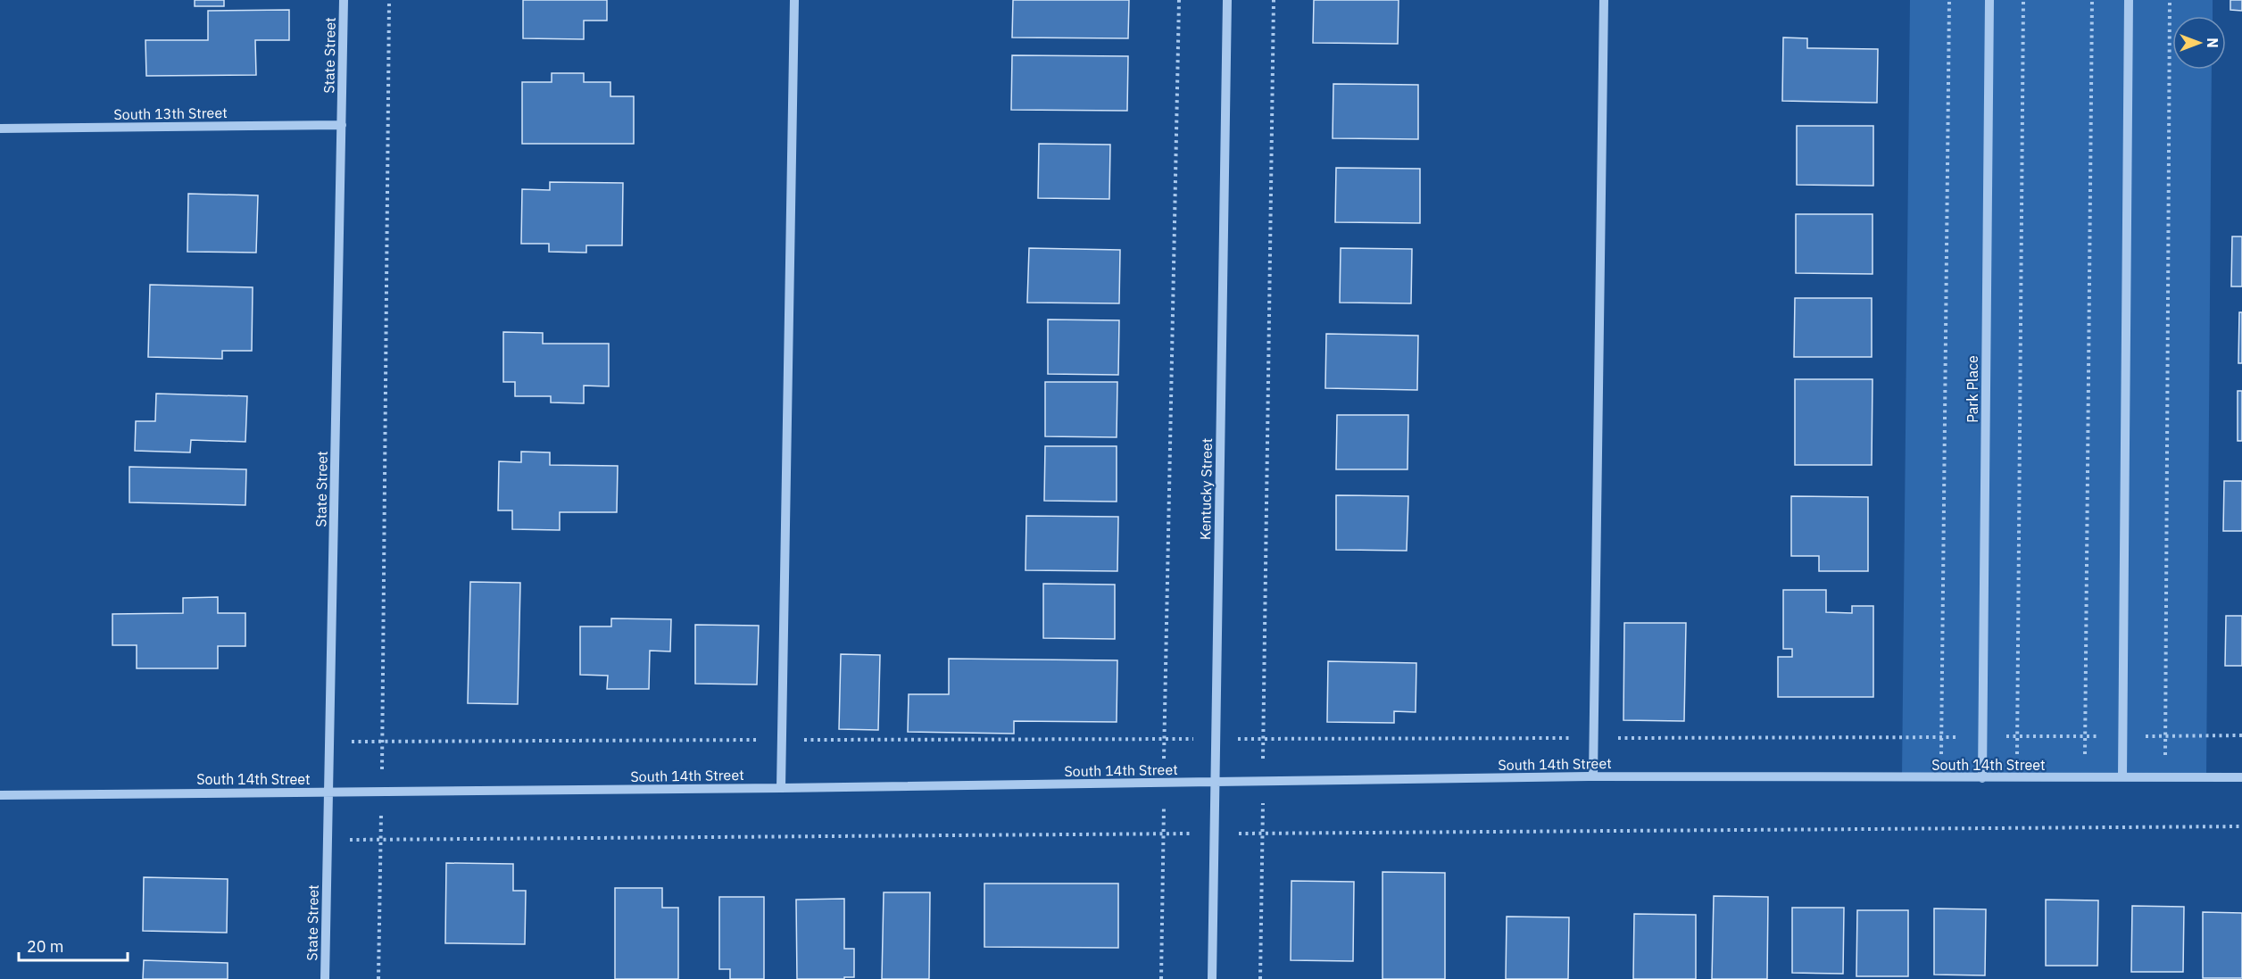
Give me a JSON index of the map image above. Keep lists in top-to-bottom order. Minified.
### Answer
{"streets":{"street":["State Street","South 13th Street","Park Place","Kentucky Street","South 14th Street"]},"crossings":[["State Street","South 13th Street"],["State Street","South 14th Street"],["Park Place","South 14th Street"],["Kentucky Street","South 14th Street"]],"scale_bar":"20 m","north":"right"}
